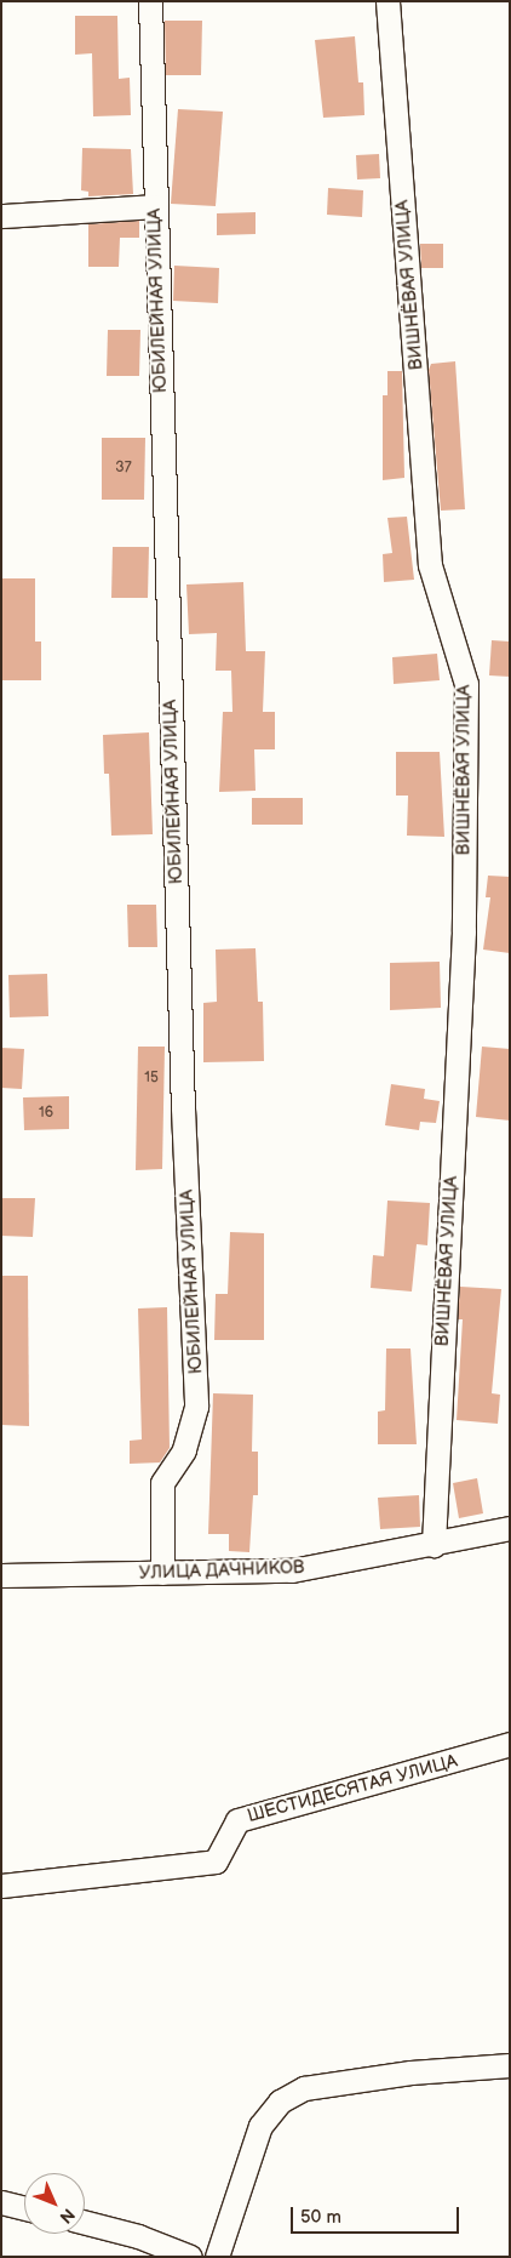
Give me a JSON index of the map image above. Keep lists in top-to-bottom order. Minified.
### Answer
{"streets":{"street":["ВИШНЁВАЯ УЛИЦА","ЮБИЛЕЙНАЯ УЛИЦА","УЛИЦА ДАЧНИКОВ","ШЕСТИДЕСЯТАЯ УЛИЦА"]},"crossings":[["ВИШНЁВАЯ УЛИЦА","УЛИЦА ДАЧНИКОВ"],["ЮБИЛЕЙНАЯ УЛИЦА","УЛИЦА ДАЧНИКОВ"]],"house_numbers":["37","15","16"],"scale_bar":"50 m","north":"bottom right"}
